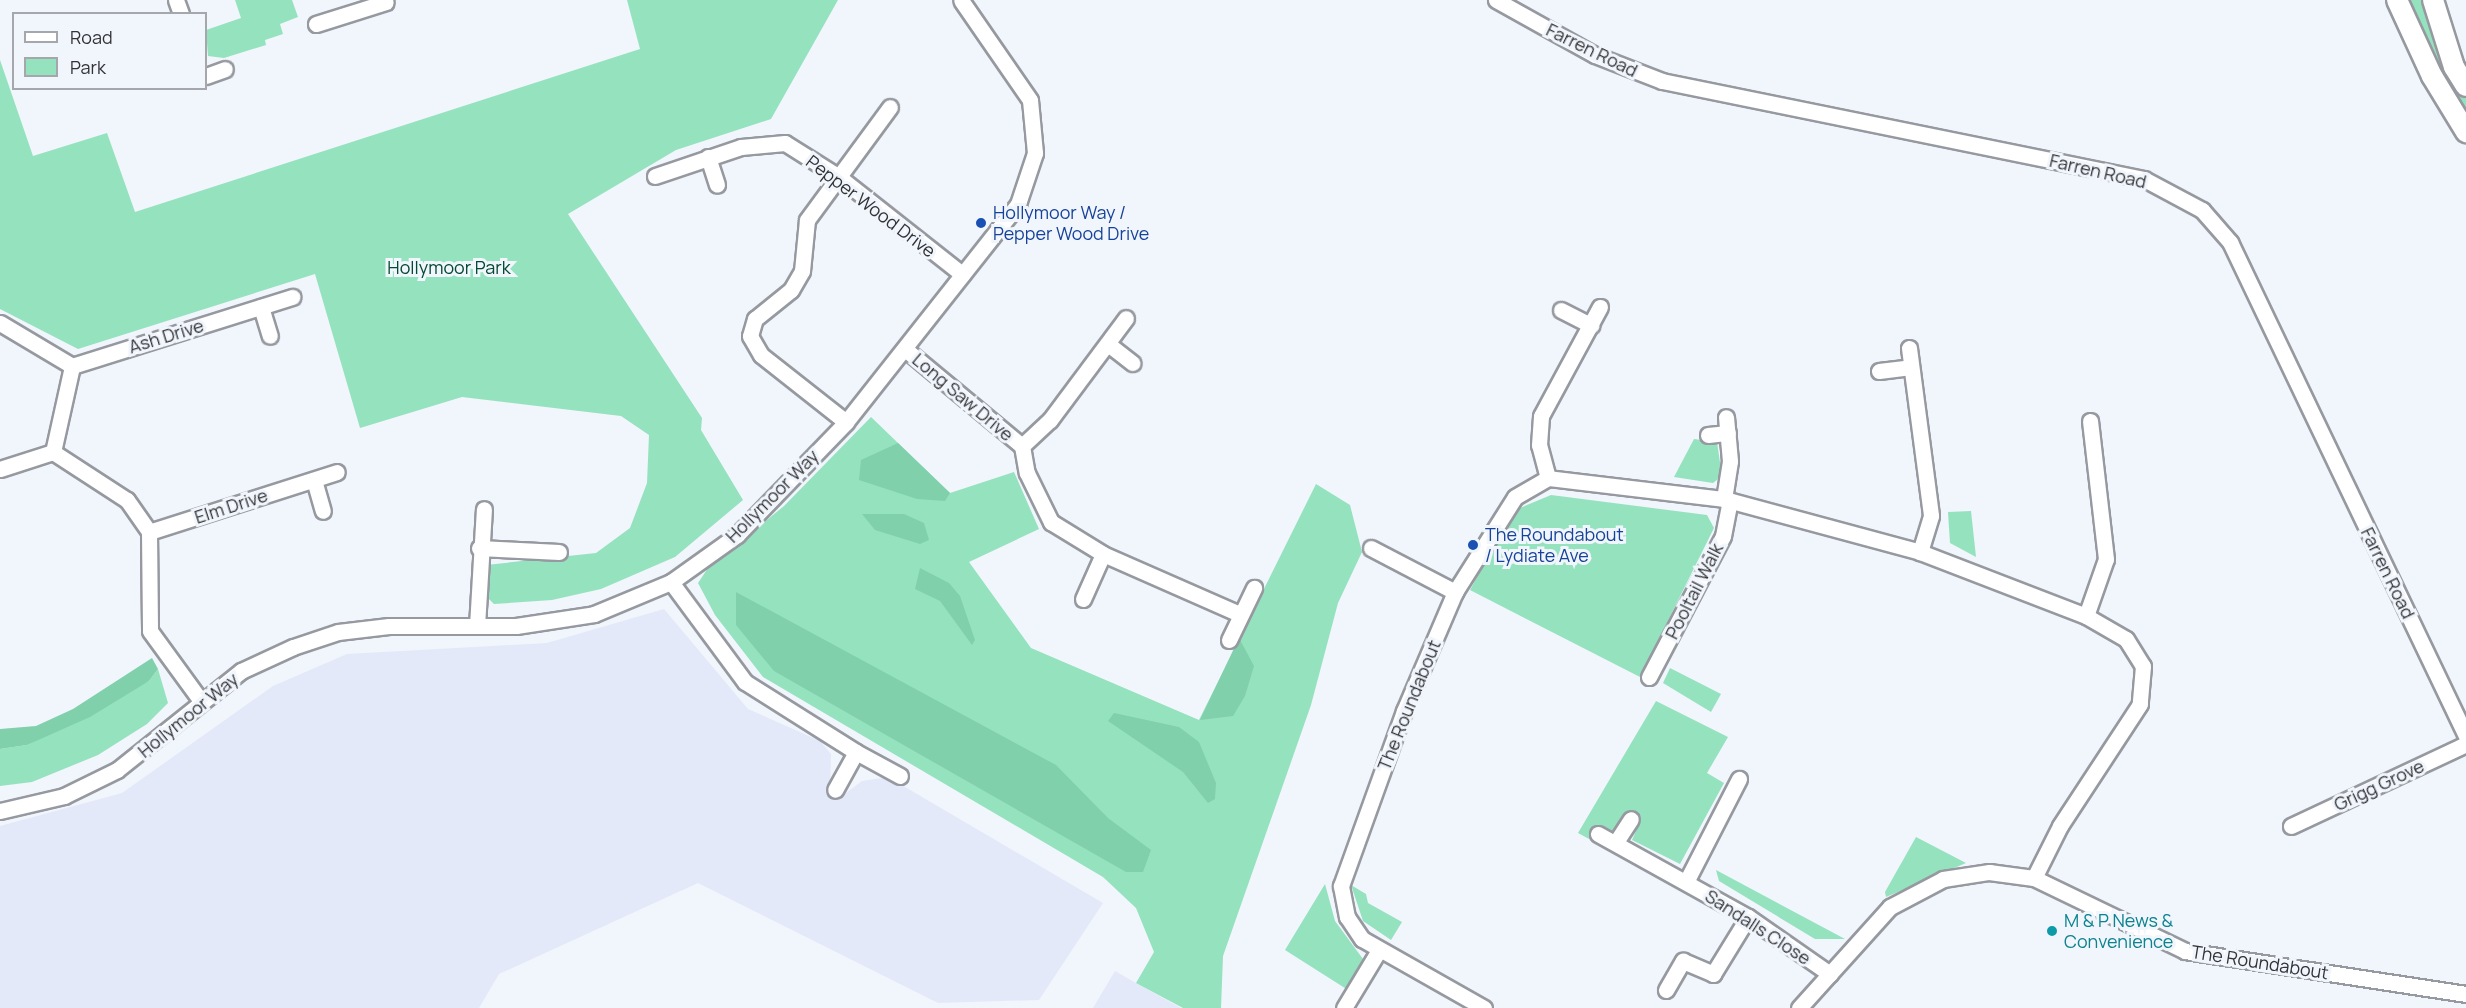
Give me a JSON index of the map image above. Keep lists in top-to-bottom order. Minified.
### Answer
{"streets":{"street":["Farren Road","Pepper Wood Drive","Ash Drive","Long Saw Drive","Hollymoor Way","Elm Drive","Pooltail Walk","The Roundabout","Grigg Grove","Sandalls Close"]},"crossings":[["Pepper Wood Drive","Hollymoor Way"],["Long Saw Drive","Hollymoor Way"],["The Roundabout","Sandalls Close"]],"parks":["Hollymoor Park"],"places":["Hollymoor Way / Pepper Wood Drive","The Roundabout / Lydiate Ave","M & P News & Convenience"],"legend":["Road","Park"]}
